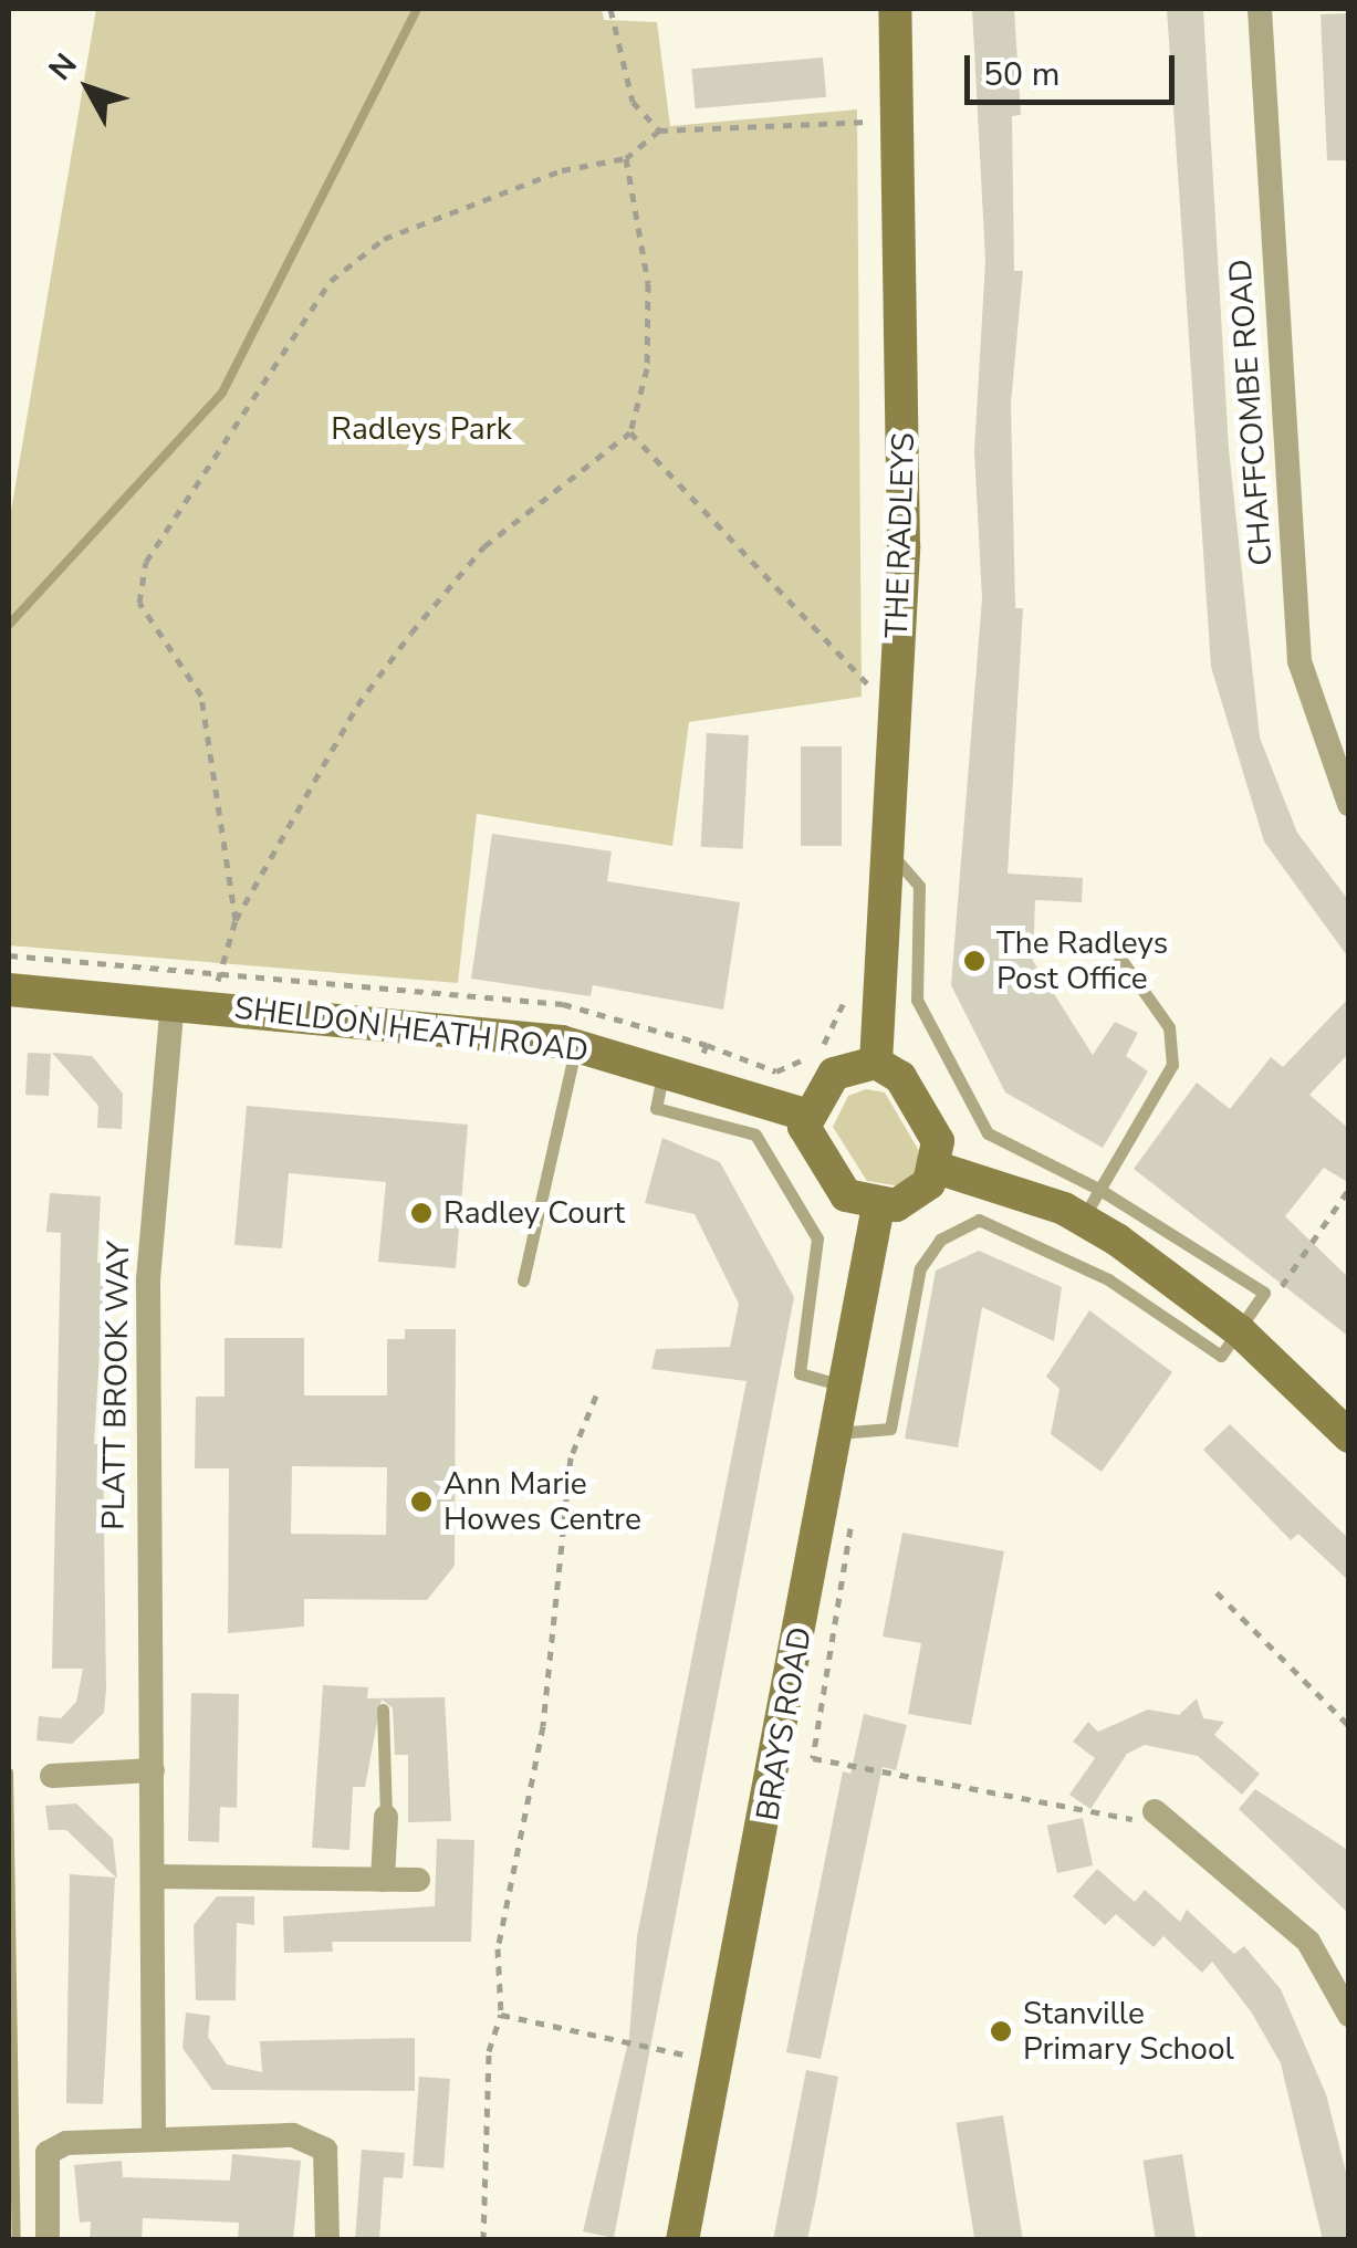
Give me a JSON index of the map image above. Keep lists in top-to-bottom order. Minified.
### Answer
{"streets":{"street":["CHAFFCOMBE ROAD","THE RADLEYS","SHELDON HEATH ROAD","PLATT BROOK WAY","BRAYS ROAD"]},"crossings":[["THE RADLEYS","SHELDON HEATH ROAD"],["THE RADLEYS","BRAYS ROAD"],["SHELDON HEATH ROAD","PLATT BROOK WAY"],["SHELDON HEATH ROAD","BRAYS ROAD"]],"parks":["Radleys Park"],"places":["The Radleys Post Office","Radley Court","Ann Marie Howes Centre","Stanville Primary School"],"scale_bar":"50 m","north":"top left"}
